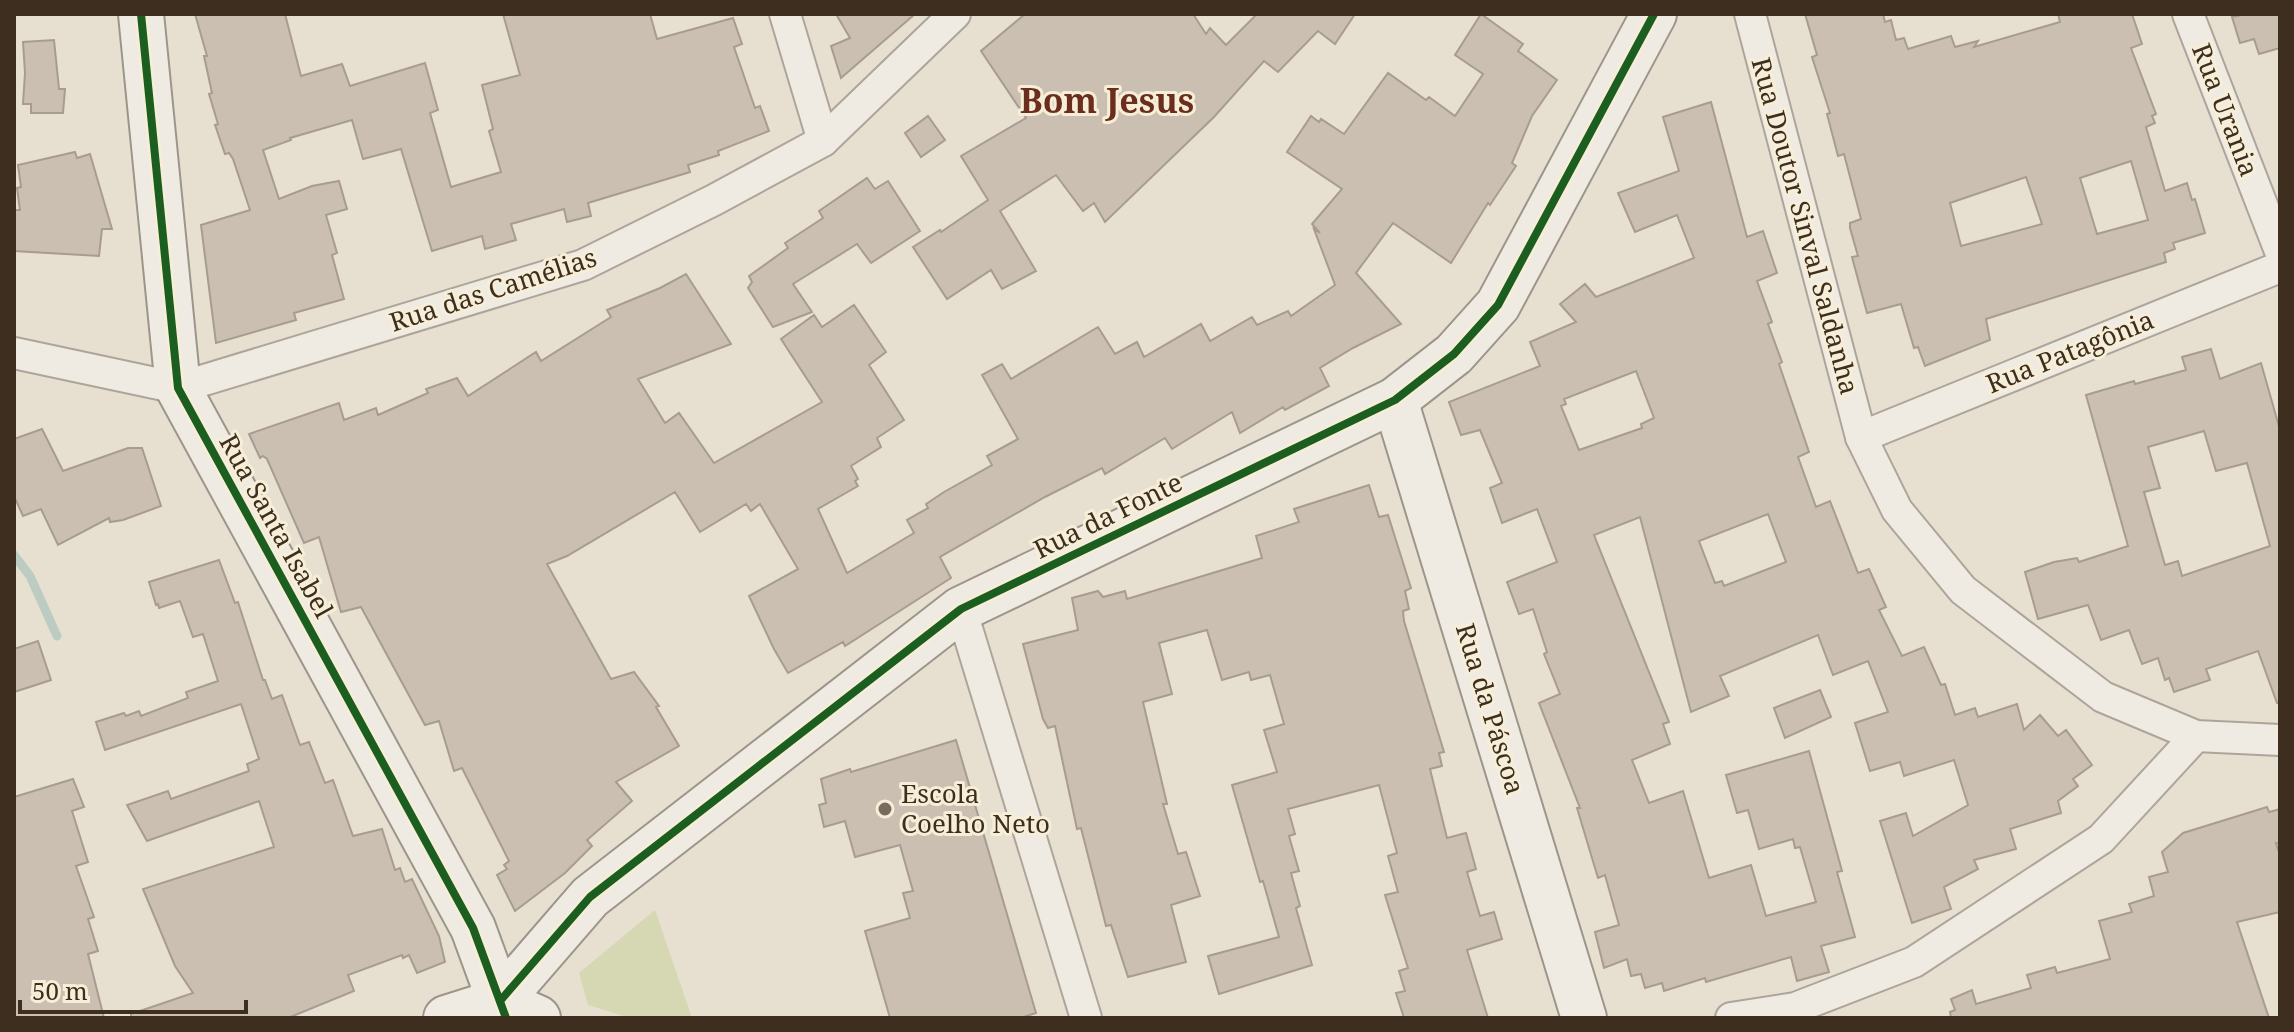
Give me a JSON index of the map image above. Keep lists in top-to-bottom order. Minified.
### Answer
{"streets":{"street":["Rua Urania","Rua Doutor Sinval Saldanha","Rua das Camélias","Rua Patagônia","Rua da Fonte","Rua Santa Isabel","Rua da Páscoa"]},"crossings":[["Rua Doutor Sinval Saldanha","Rua Patagônia"],["Rua das Camélias","Rua Santa Isabel"],["Rua da Fonte","Rua Santa Isabel"],["Rua da Fonte","Rua da Páscoa"]],"districts":["Bom Jesus"],"places":["Escola Coelho Neto"],"scale_bar":"50 m"}
